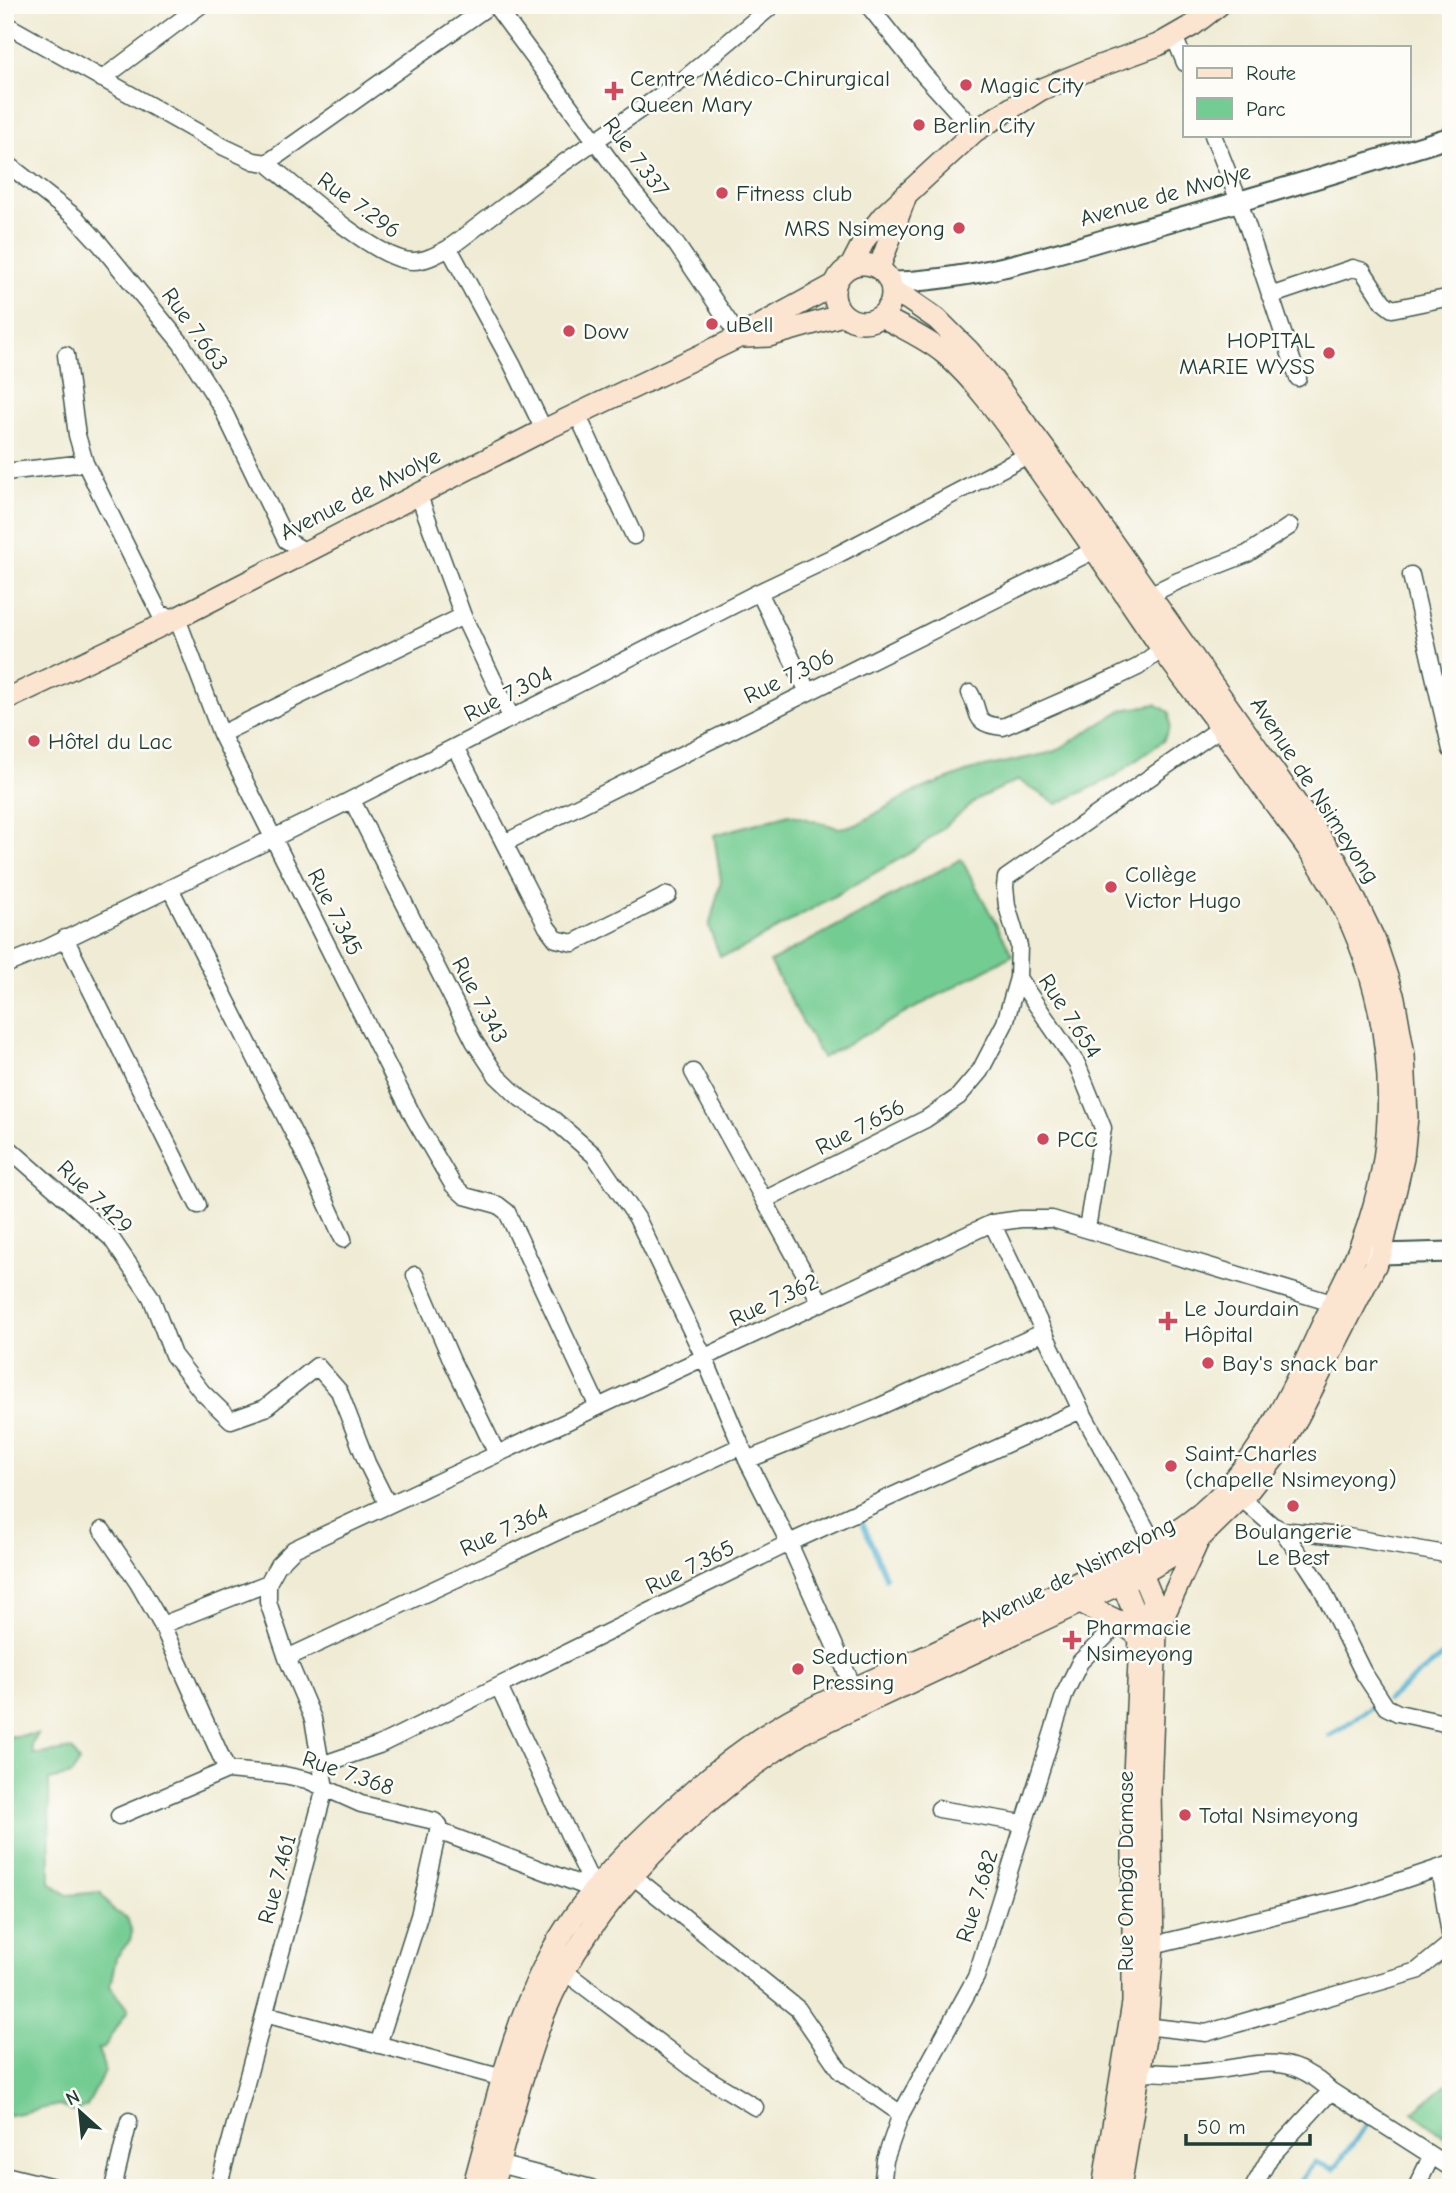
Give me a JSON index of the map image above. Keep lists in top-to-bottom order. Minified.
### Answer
{"streets":{"main road":["Avenue de Mvolye","Avenue de Nsimeyong","Rue Ombga Damase"],"street":["Rue 7.337","Rue 7.296","Rue 7.663","Rue 7.306","Rue 7.304","Rue 7.345","Rue 7.343","Rue 7.654","Rue 7.656","Rue 7.429","Rue 7.362","Rue 7.364","Rue 7.365","Rue 7.368","Rue 7.461","Rue 7.682"]},"crossings":[["Rue 7.337","Avenue de Mvolye"],["Rue 7.337","Rue 7.296"],["Avenue de Mvolye","Rue 7.663"],["Avenue de Mvolye","Avenue de Nsimeyong"],["Avenue de Mvolye","Rue 7.345"],["Rue 7.306","Avenue de Nsimeyong"],["Rue 7.304","Avenue de Nsimeyong"],["Rue 7.304","Rue 7.345"],["Rue 7.304","Rue 7.343"],["Avenue de Nsimeyong","Rue 7.343"],["Avenue de Nsimeyong","Rue 7.654"],["Avenue de Nsimeyong","Rue 7.362"],["Avenue de Nsimeyong","Rue 7.368"],["Avenue de Nsimeyong","Rue Ombga Damase"],["Rue 7.345","Rue 7.362"],["Rue 7.343","Rue 7.362"],["Rue 7.343","Rue 7.364"],["Rue 7.343","Rue 7.365"],["Rue 7.654","Rue 7.656"],["Rue 7.654","Rue 7.362"],["Rue 7.429","Rue 7.362"],["Rue 7.362","Rue 7.461"],["Rue 7.364","Rue 7.461"],["Rue 7.365","Rue 7.461"],["Rue 7.368","Rue 7.461"]],"places":{"other":["Magic City","Berlin City","Fitness club","MRS Nsimeyong","uBell","Dovv","HOPITAL MARIE WYSS","Hôtel du Lac","Collège Victor Hugo","PCC","Bay's snack bar","Saint-Charles (chapelle Nsimeyong)","Boulangerie Le Best","Seduction Pressing","Total Nsimeyong"],"health":["Centre Médico-Chirurgical Queen Mary","Le Jourdain Hôpital","Pharmacie Nsimeyong"]},"legend":["Route","Parc"],"scale_bar":"50 m","north":"top left"}
